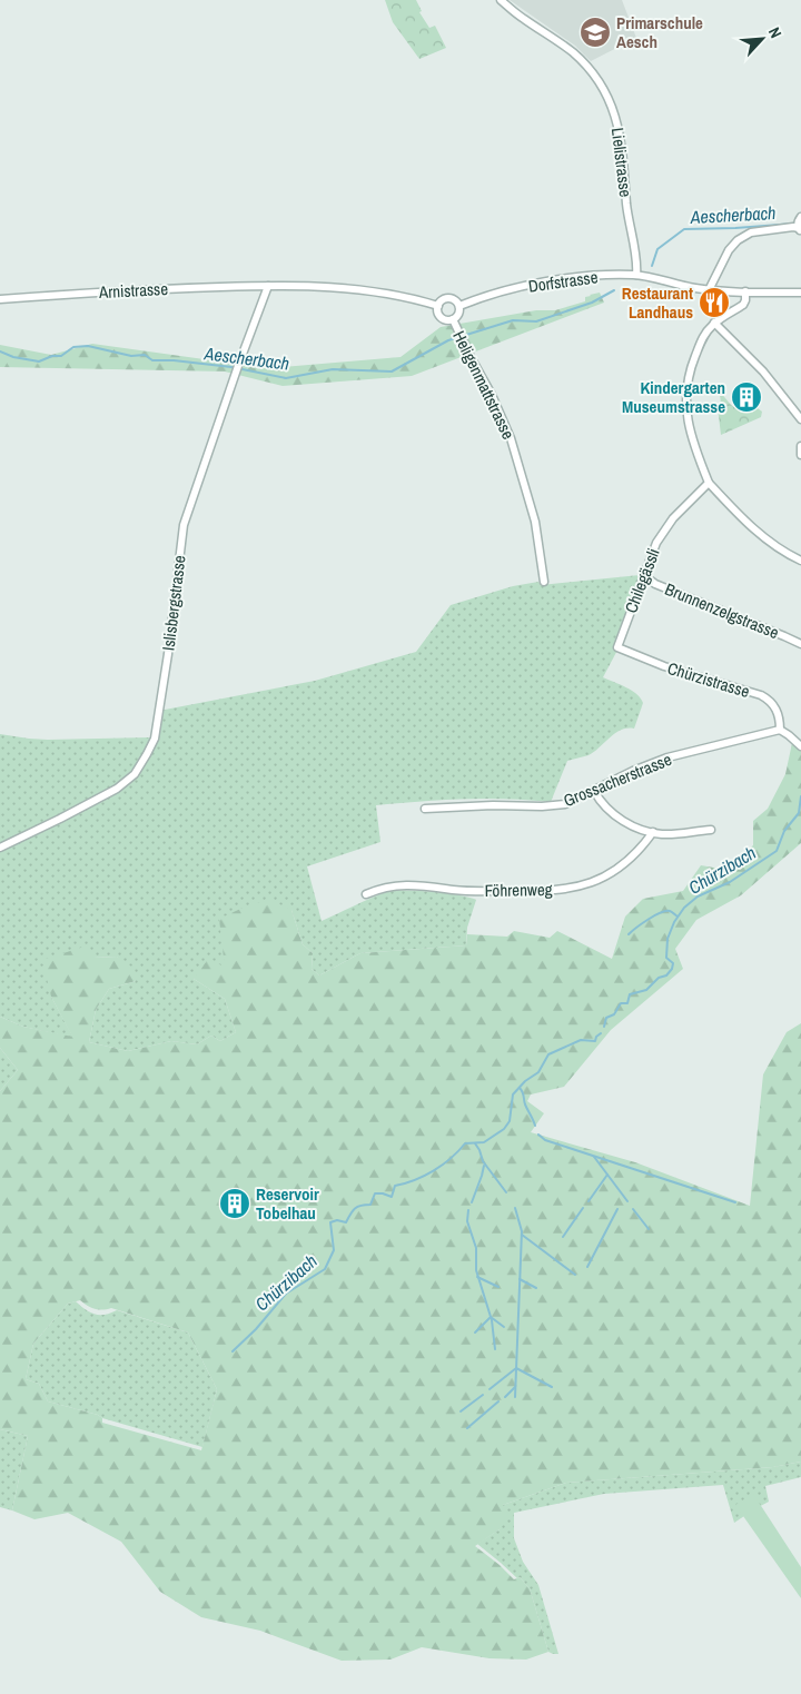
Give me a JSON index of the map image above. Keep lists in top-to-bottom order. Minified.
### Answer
{"streets":{"street":["Lielistrasse","Dorfstrasse","Arnistrasse","Heligenmattstrasse","Chilegässli","Islisbergstrasse","Brunnenzelgstrasse","Chürzistrasse","Grossacherstrasse","Föhrenweg"]},"crossings":[["Lielistrasse","Dorfstrasse"],["Dorfstrasse","Heligenmattstrasse"],["Arnistrasse","Islisbergstrasse"],["Chilegässli","Brunnenzelgstrasse"],["Chilegässli","Chürzistrasse"],["Chürzistrasse","Grossacherstrasse"]],"water":["Aescherbach","Chürzibach"],"places":{"school or university":["Primarschule Aesch"],"restaurant":["Restaurant Landhaus"],"building":["Kindergarten Museumstrasse","Reservoir Tobelhau"]},"north":"top right"}
